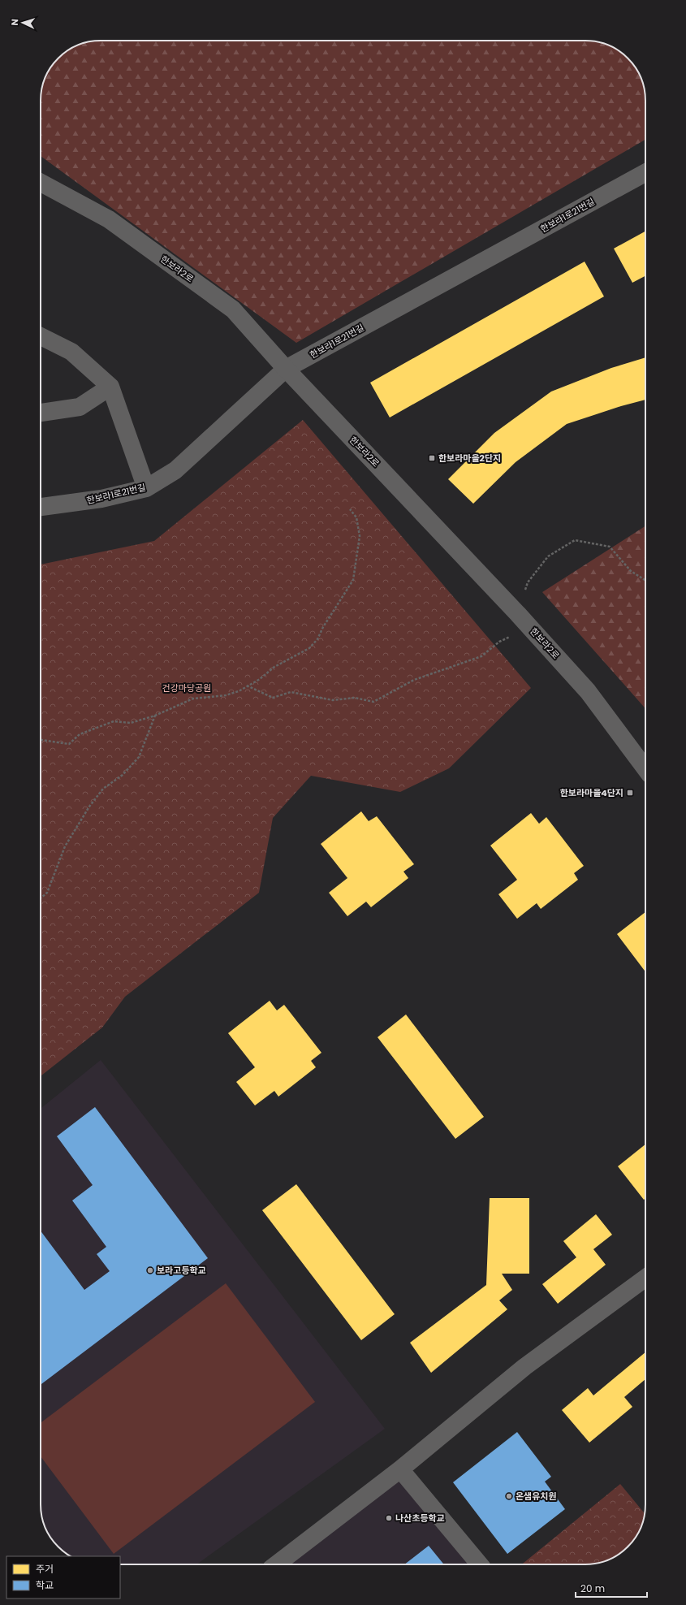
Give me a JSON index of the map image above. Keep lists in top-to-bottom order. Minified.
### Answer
{"streets":{"street":["한보라1로21번길","한보라2로"]},"crossings":[["한보라1로21번길","한보라2로"]],"parks":["건강마당공원"],"places":{"transit":["한보라마을2단지","한보라마을4단지"],"other":["보라고등학교","온샘유치원","나산초등학교"]},"legend":["주거","학교"],"scale_bar":"20 m","north":"left"}
